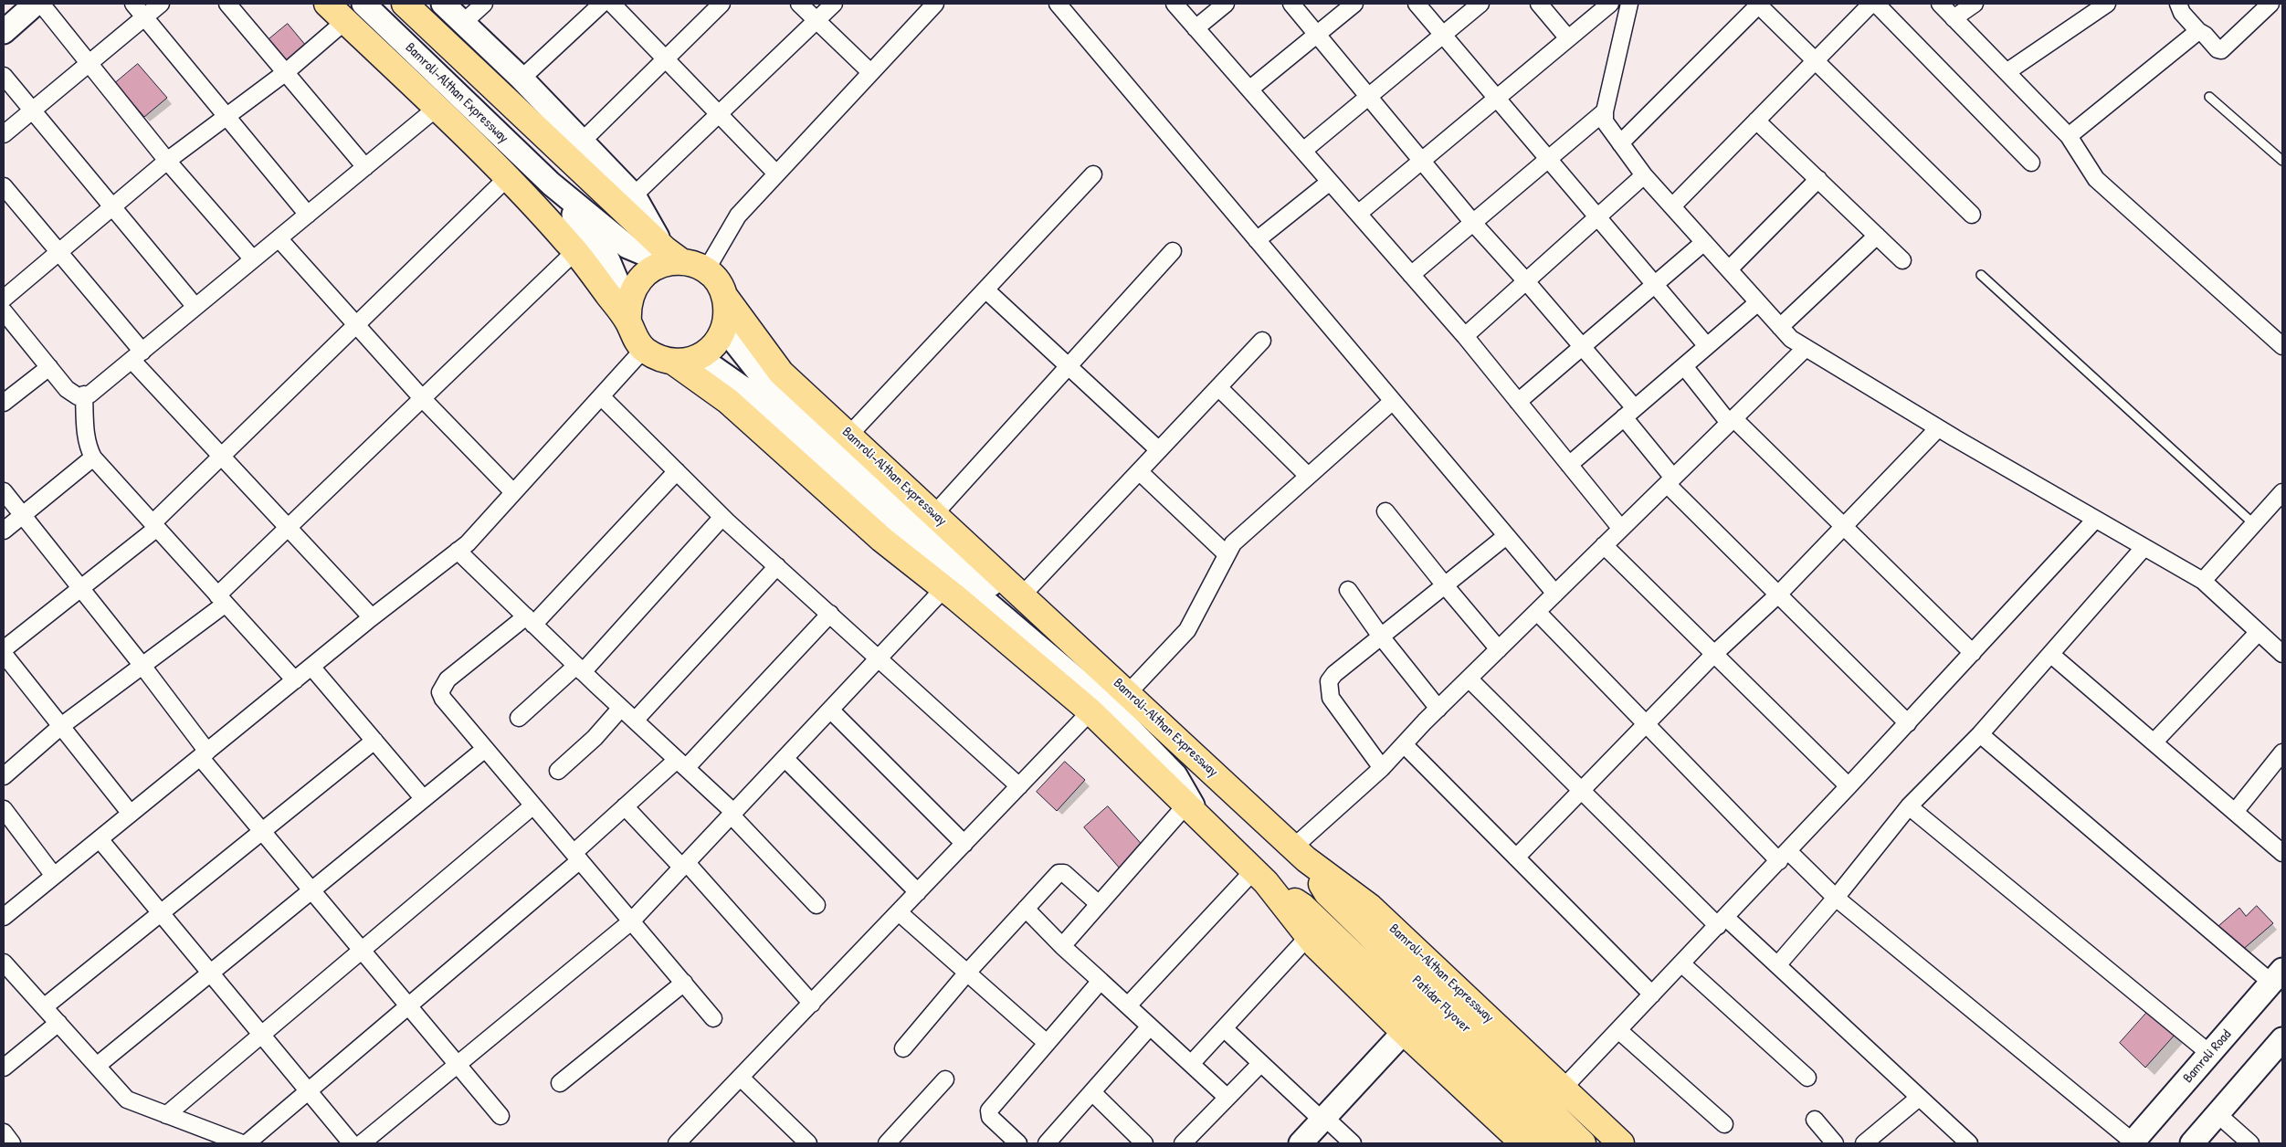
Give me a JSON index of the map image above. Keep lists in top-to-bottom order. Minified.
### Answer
{"streets":{"main road":["Bamroli-Althan Expressway","Patidar Flyover","Bamroli Road"]},"crossings":[["Bamroli-Althan Expressway","Patidar Flyover"]]}
